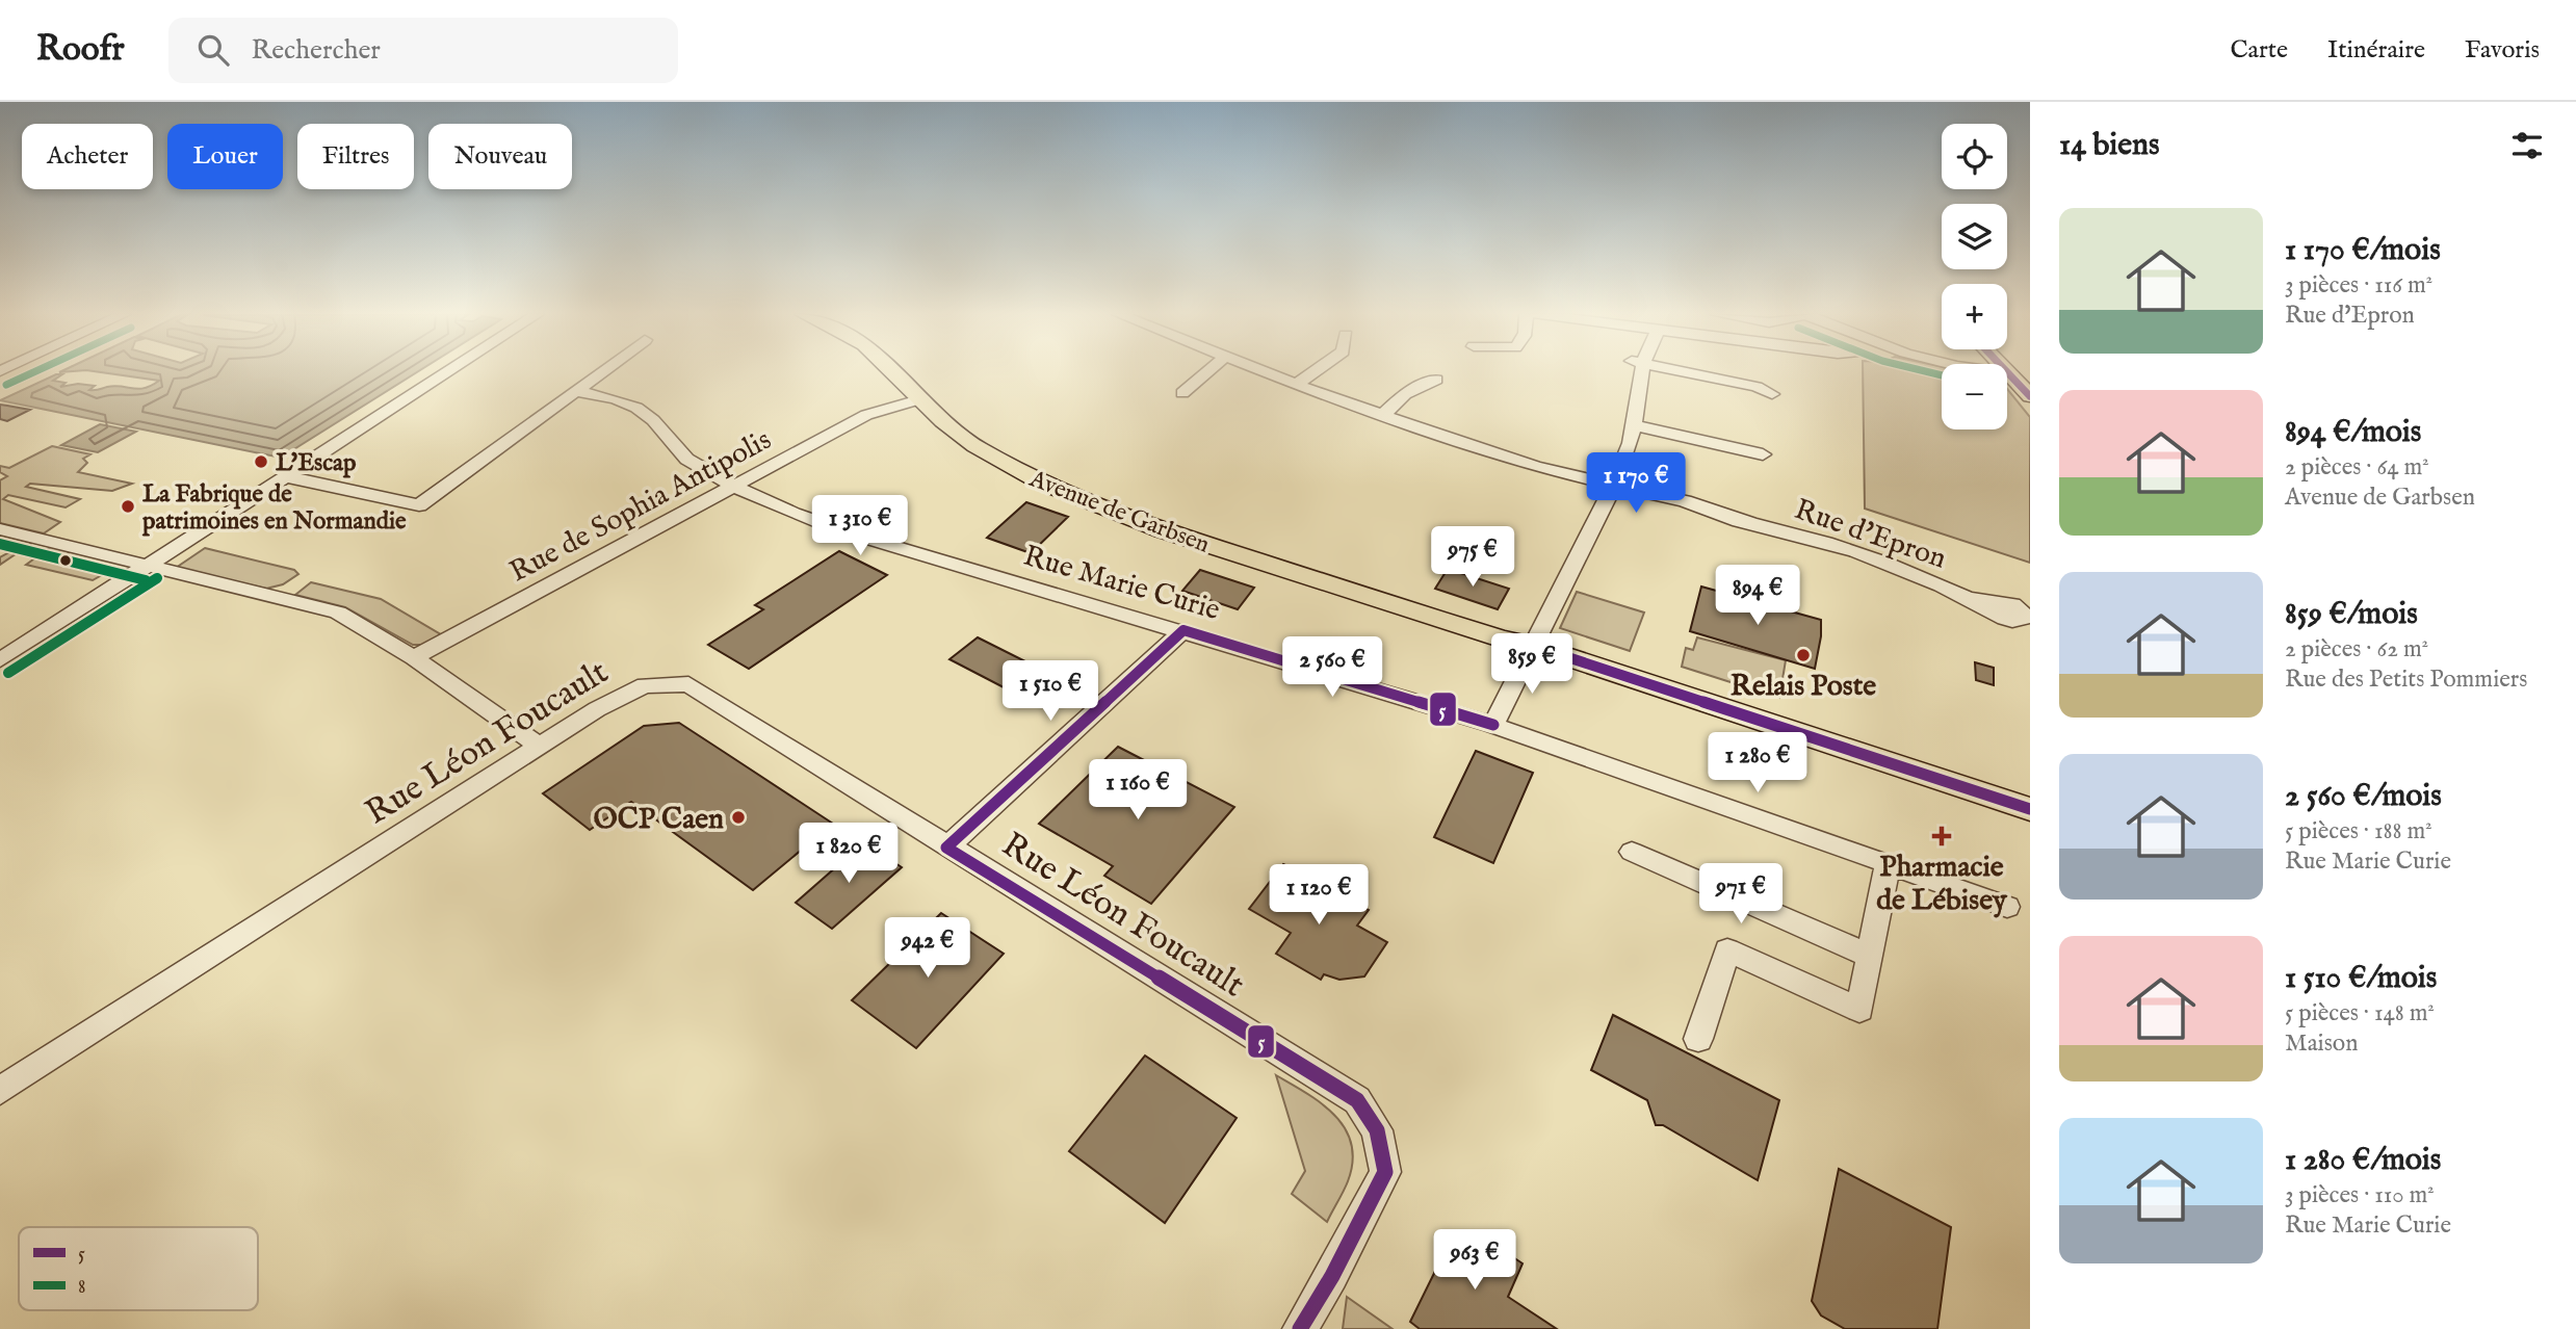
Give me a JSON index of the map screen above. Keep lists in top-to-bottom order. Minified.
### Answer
{"streets":{"main road":["Avenue de Garbsen"],"street":["Rue de Sophia Antipolis","Rue d'Epron","Rue Marie Curie","Rue Léon Foucault"]},"crossings":[["Rue de Sophia Antipolis","Avenue de Garbsen"],["Rue de Sophia Antipolis","Rue Marie Curie"]],"places":{"other":["L'Escap","La Fabrique de patrimoines en Normandie","Relais Poste","OCP Caen"],"health":["Pharmacie de Lébisey"]},"lines":["transit line 5","transit line 8"],"legend":["5","8"],"page":{"header":"Roofr","search":"Rechercher","nav":["Carte","Itinéraire","Favoris"],"heading":"14 biens","map_buttons":["+","−"],"chip":["Acheter","Louer","Filtres","Nouveau"],"list":[{"name":"1 170 €/mois","note":"3 pièces · 116 m² · Rue d'Epron"},{"name":"894 €/mois","note":"2 pièces · 64 m² · Avenue de Garbsen"},{"name":"859 €/mois","note":"2 pièces · 62 m² · Rue des Petits Pommiers"},{"name":"2 560 €/mois","note":"5 pièces · 188 m² · Rue Marie Curie"},{"name":"1 510 €/mois","note":"5 pièces · 148 m² · Maison"},{"name":"1 280 €/mois","note":"3 pièces · 110 m² · Rue Marie Curie"}],"price":["1 170 €","1 310 €","975 €","894 €","859 €","2 560 €","1 510 €","1 280 €","1 160 €","1 820 €","971 €","1 120 €","942 €","963 €"]}}
